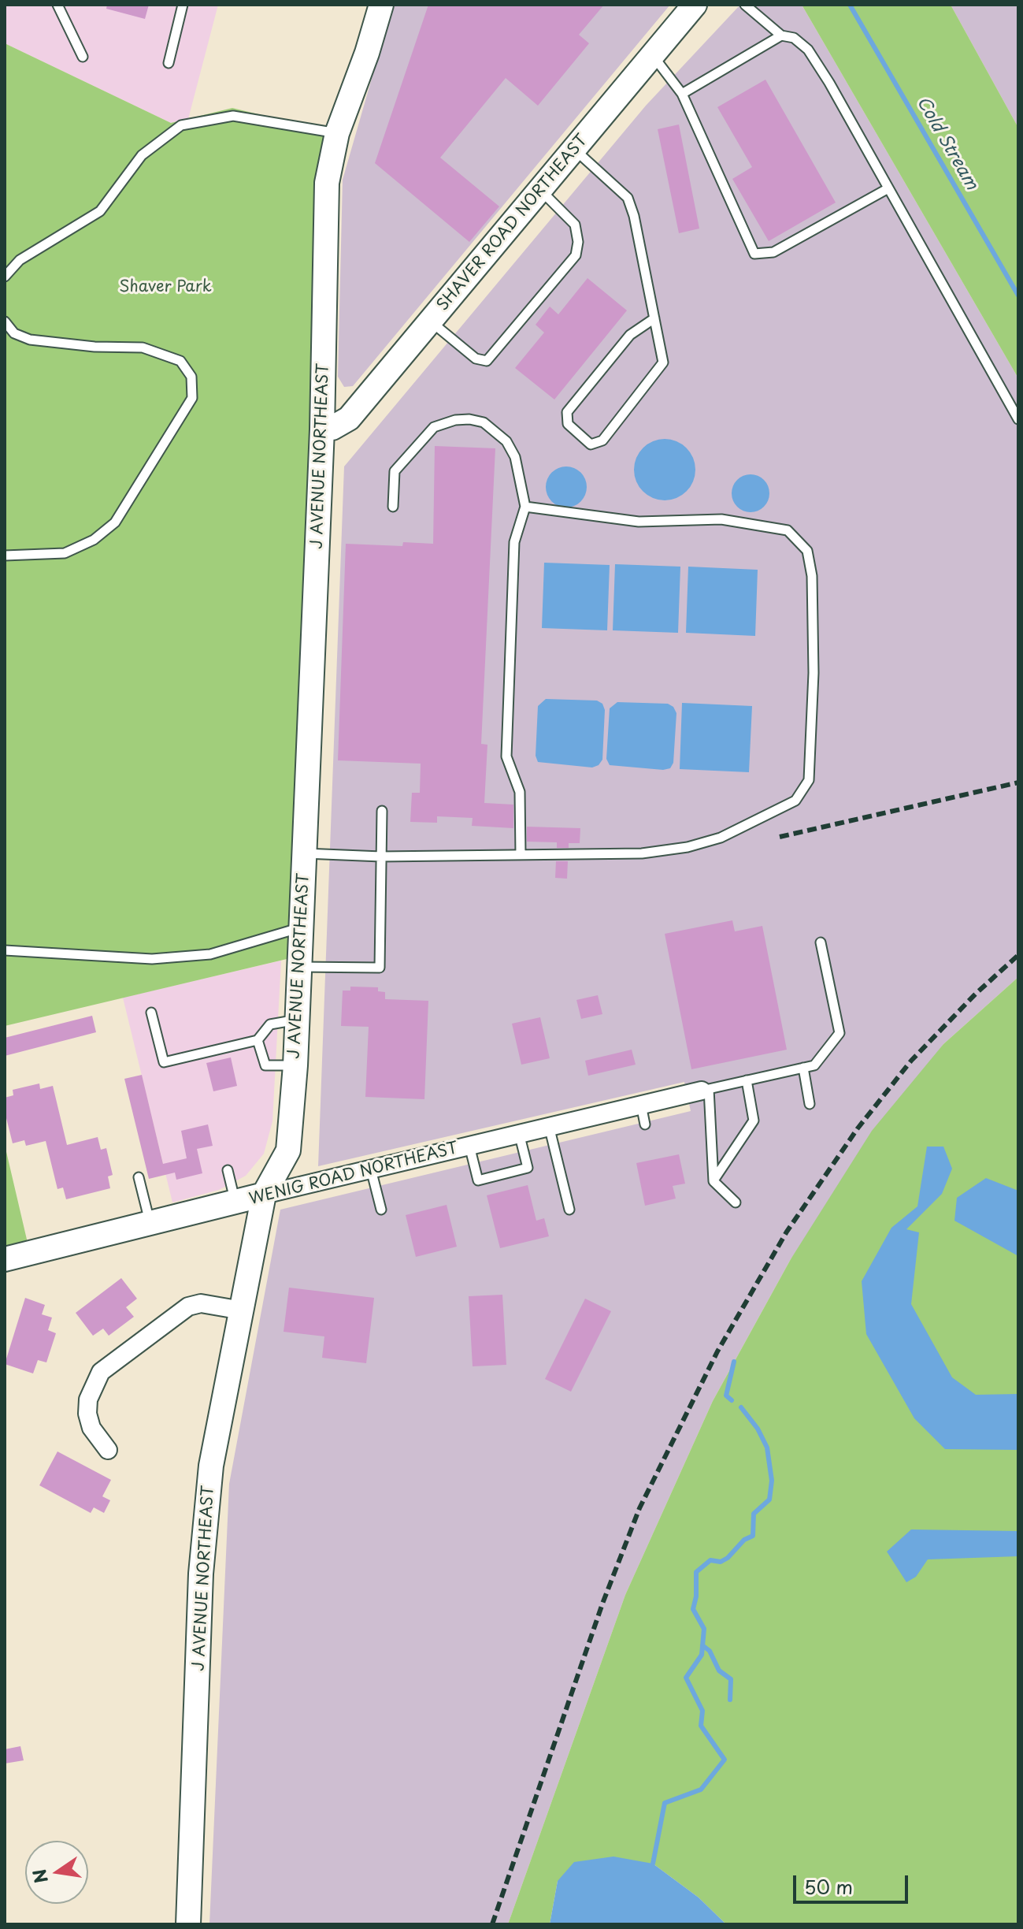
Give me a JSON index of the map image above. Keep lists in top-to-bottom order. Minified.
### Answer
{"streets":{"street":["SHAVER ROAD NORTHEAST","J AVENUE NORTHEAST","WENIG ROAD NORTHEAST"]},"crossings":[["SHAVER ROAD NORTHEAST","J AVENUE NORTHEAST"],["J AVENUE NORTHEAST","WENIG ROAD NORTHEAST"]],"water":["Cold Stream"],"parks":["Shaver Park"],"scale_bar":"50 m","north":"left"}
